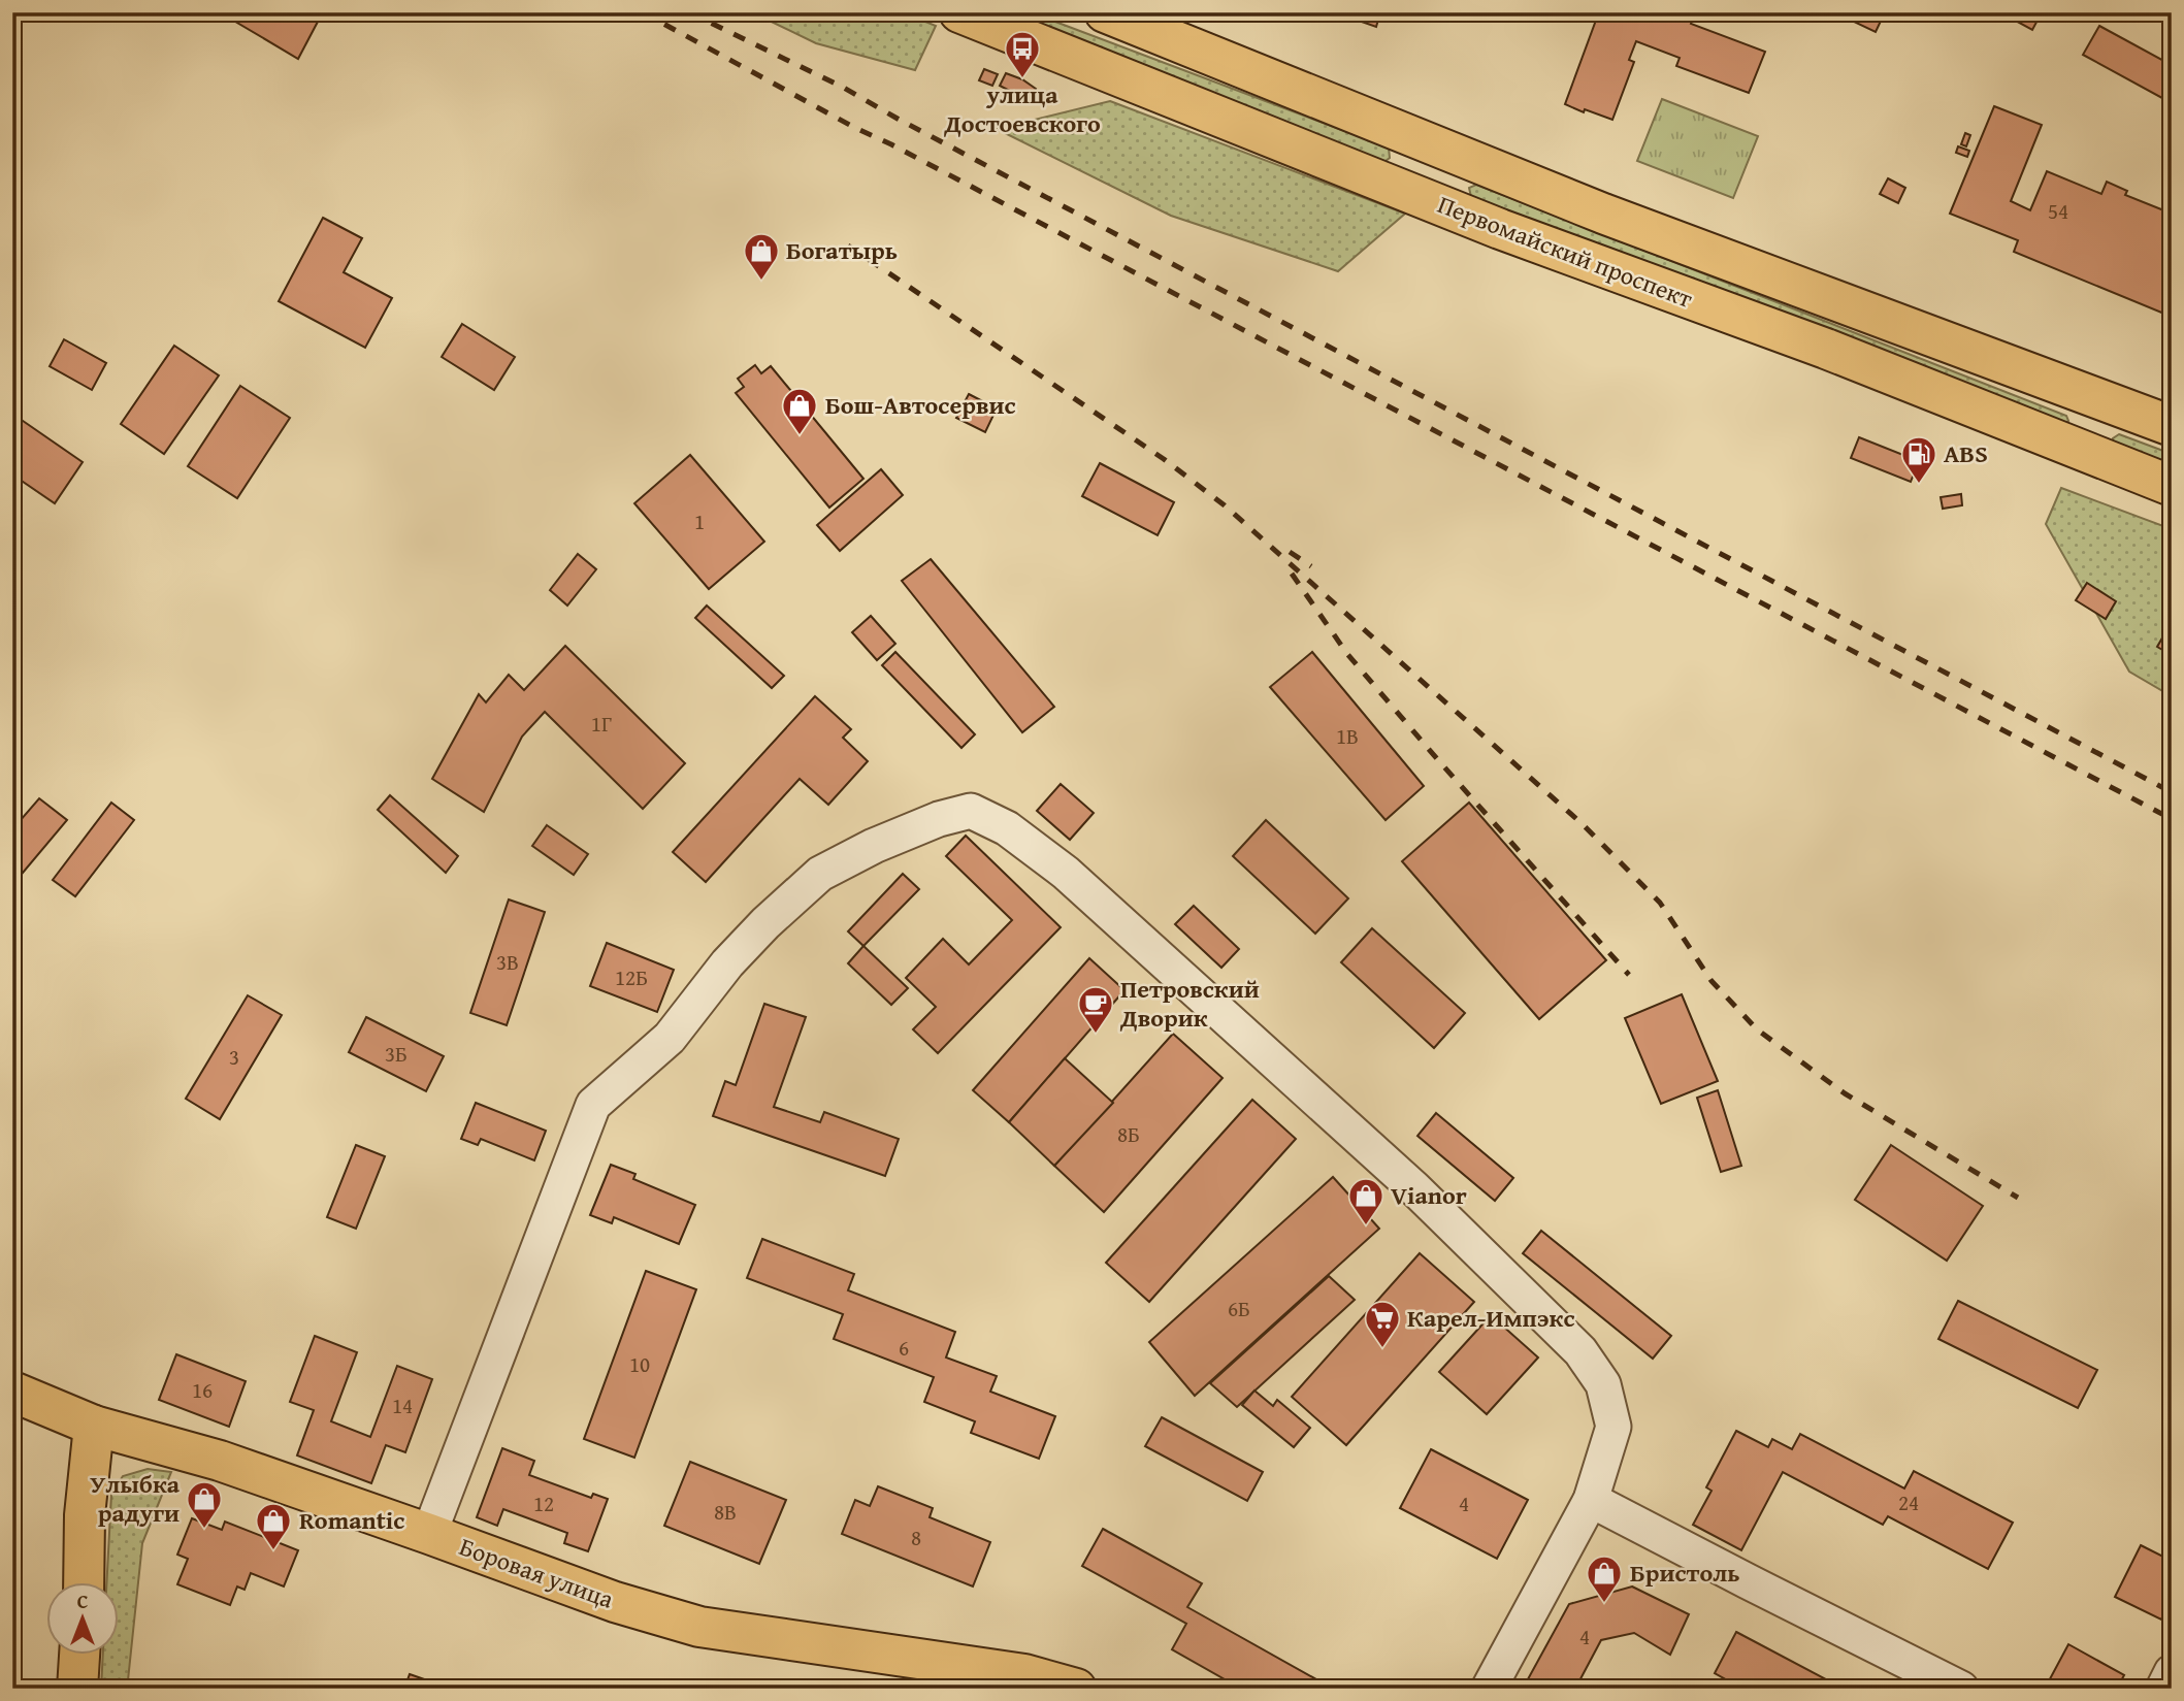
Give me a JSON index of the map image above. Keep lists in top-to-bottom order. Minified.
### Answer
{"streets":{"main road":["Первомайский проспект","Боровая улица"]},"places":{"bus stop":["улица Достоевского"],"shop":["Богатырь","Бош-Автосервис","Vianor","Улыбка радуги","Romantic","Бристоль"],"fuel station":["ABS"],"cafe":["Петровский Дворик"],"supermarket":["Карел-Импэкс"]},"house_numbers":["54","1","1Г","1В","3В","12Б","3Б","3","8Б","6Б","6","10","16","14","24","12","4","8В","8","4"],"north":"top"}
